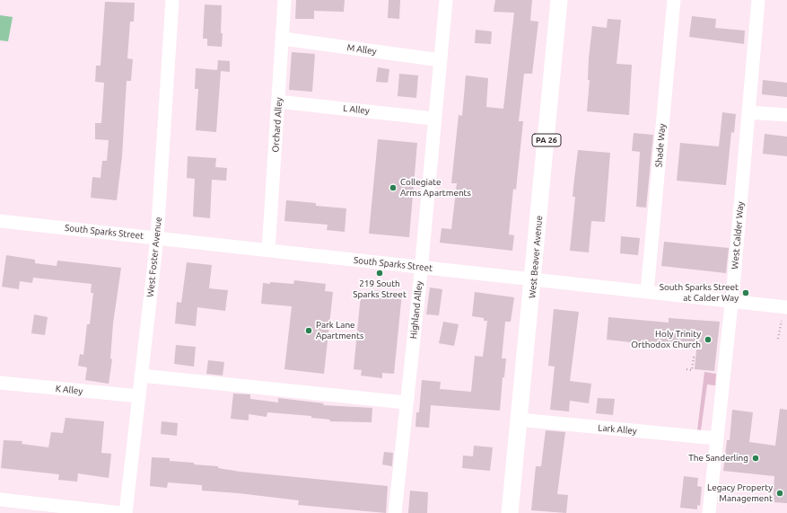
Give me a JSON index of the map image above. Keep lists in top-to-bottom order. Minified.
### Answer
{"streets":{"main road":["PA 26","West Beaver Avenue"],"street":["M Alley","L Alley","Orchard Alley","Shade Way","South Sparks Street","West Calder Way","West Foster Avenue","Highland Alley","K Alley","Lark Alley"]},"crossings":[["M Alley","Orchard Alley"],["M Alley","Highland Alley"],["L Alley","Orchard Alley"],["L Alley","Highland Alley"],["Orchard Alley","South Sparks Street"],["Shade Way","South Sparks Street"],["South Sparks Street","West Calder Way"],["South Sparks Street","West Foster Avenue"],["South Sparks Street","West Beaver Avenue"],["South Sparks Street","Highland Alley"],["West Calder Way","Lark Alley"],["West Foster Avenue","K Alley"],["West Beaver Avenue","Lark Alley"]],"places":["Collegiate Arms Apartments","219 South Sparks Street","South Sparks Street at Calder Way","Park Lane Apartments","Holy Trinity Orthodox Church","The Sanderling","Legacy Property Management"]}
